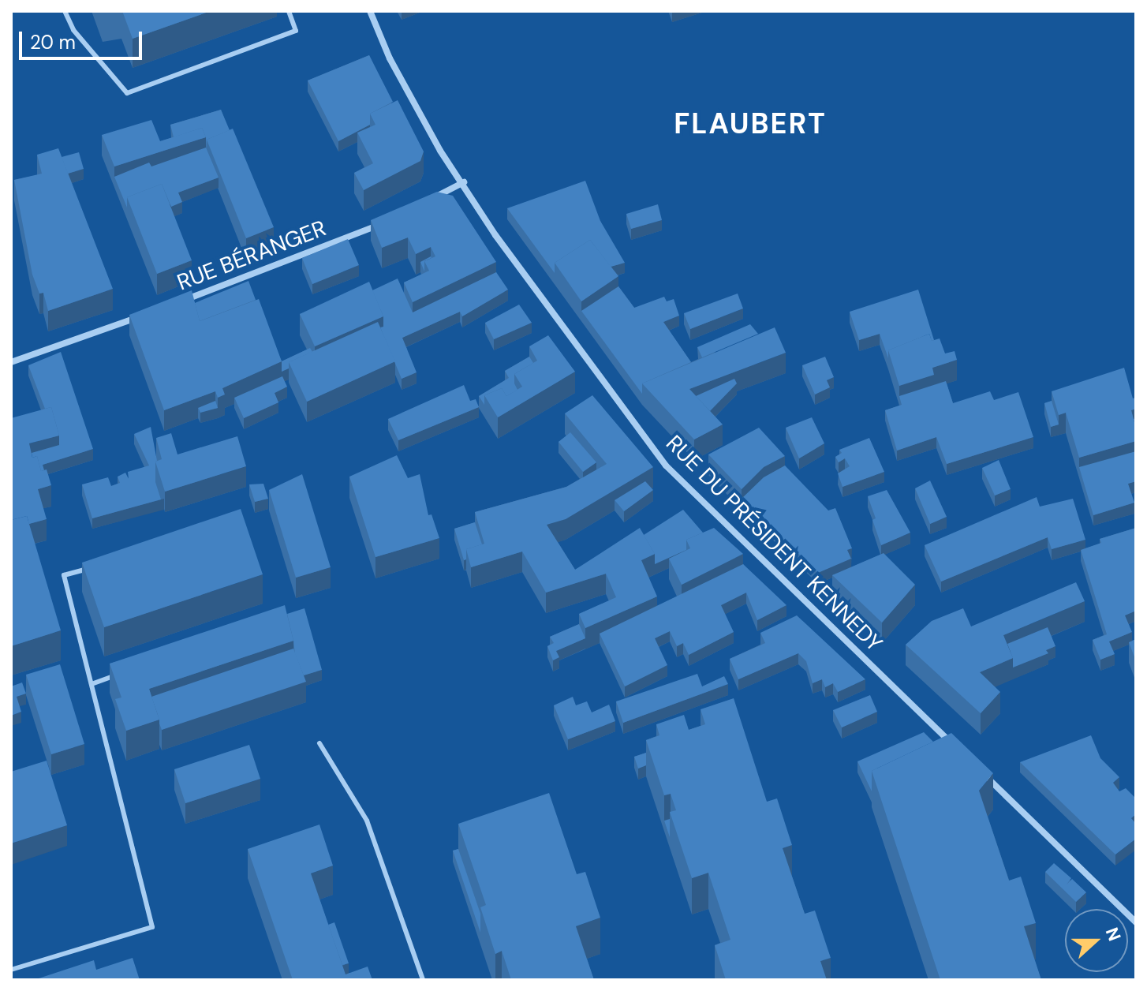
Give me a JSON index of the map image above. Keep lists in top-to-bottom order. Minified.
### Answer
{"streets":{"street":["RUE BÉRANGER","RUE DU PRÉSIDENT KENNEDY"]},"districts":["FLAUBERT"],"scale_bar":"20 m","north":"right"}
